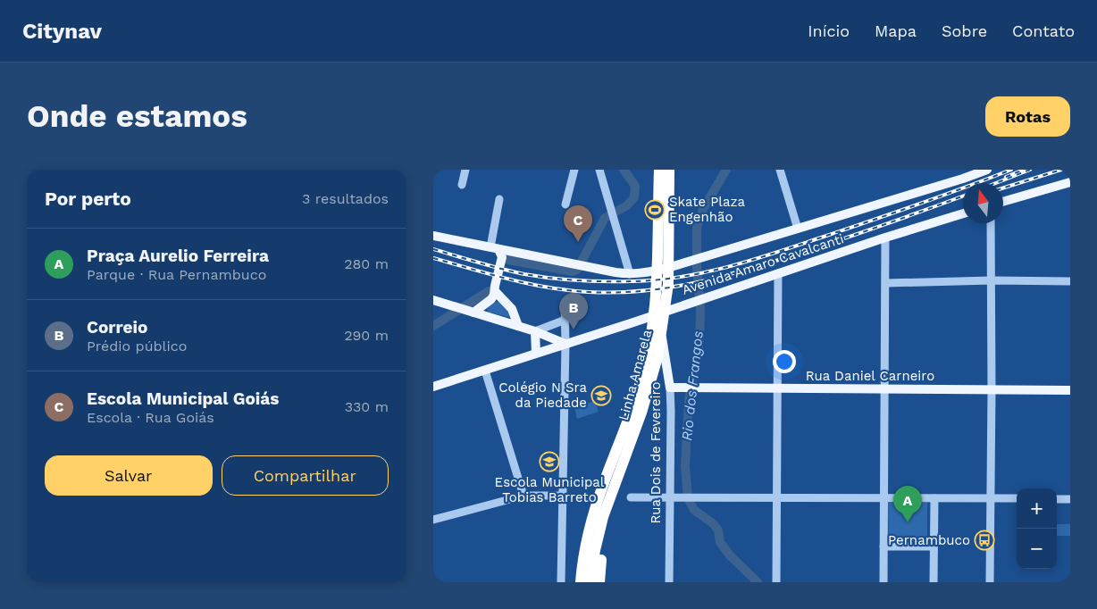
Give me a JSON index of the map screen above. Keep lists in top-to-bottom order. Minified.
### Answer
{"streets":{"highway":["Linha Amarela"],"main road":["Avenida Amaro Cavalcanti","Rua Daniel Carneiro","Rua Dois de Fevereiro"]},"crossings":[["Rua Daniel Carneiro","Rua Dois de Fevereiro"]],"water":["Rio dos Frangos"],"places":{"sports":["Skate Plaza Engenhão"],"school or university":["Colégio N Sra da Piedade","Escola Municipal Tobias Barreto"],"bus stop":["Pernambuco"]},"north":"top","page":{"header":"Citynav","nav":["Início","Mapa","Sobre","Contato"],"buttons":["Rotas",["Salvar","Compartilhar"]],"title":"Onde estamos","heading":["Por perto","3 resultados"],"pins":["C","B","A"],"list":[{"mark":"A","name":"Praça Aurelio Ferreira","note":"Parque · Rua Pernambuco","value":"280 m"},{"mark":"B","name":"Correio","note":"Prédio público","value":"290 m"},{"mark":"C","name":"Escola Municipal Goiás","note":"Escola · Rua Goiás","value":"330 m"}],"map_buttons":["+","−"]}}
